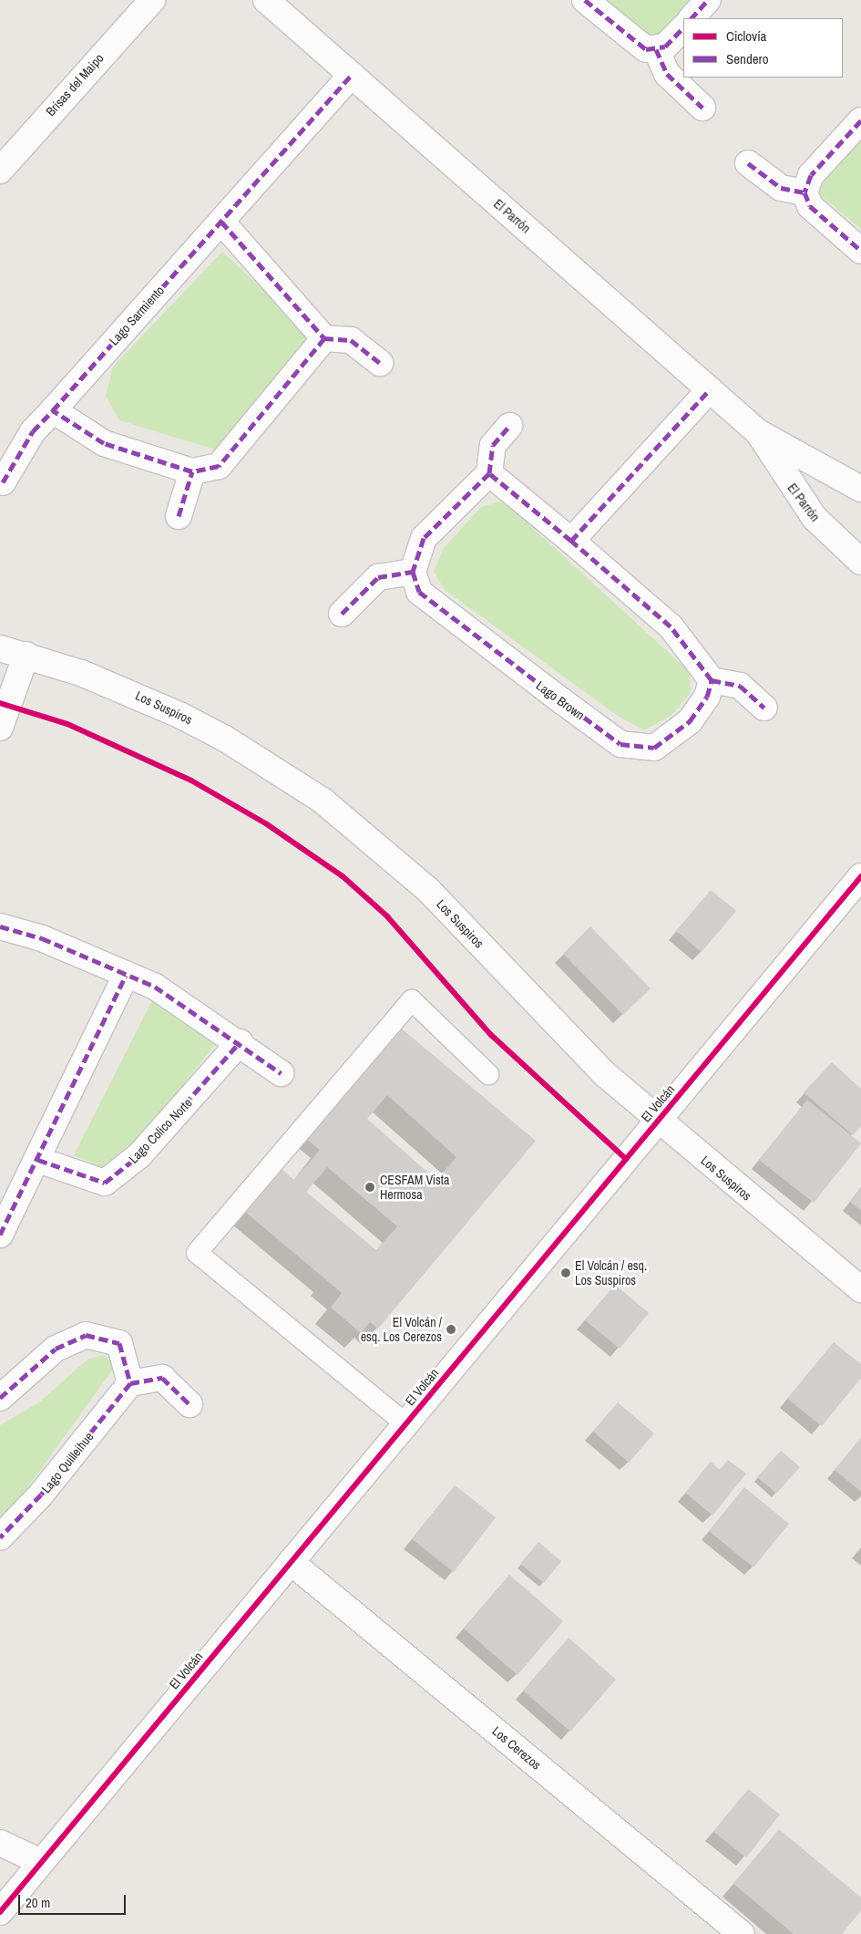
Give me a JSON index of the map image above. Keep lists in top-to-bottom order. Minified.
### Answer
{"streets":{"street":["Brisas del Maipo","El Parrón","Lago Sarmiento","Lago Brown","Los Suspiros","El Volcán","Lago Colico Norte","Lago Quilleihue","Los Cerezos"]},"crossings":[["El Parrón","Lago Sarmiento"],["Los Suspiros","El Volcán"],["El Volcán","Los Cerezos"]],"places":["CESFAM Vista Hermosa","El Volcán / esq. Los Suspiros","El Volcán / esq. Los Cerezos"],"legend":["Ciclovía","Sendero"],"scale_bar":"20 m"}
